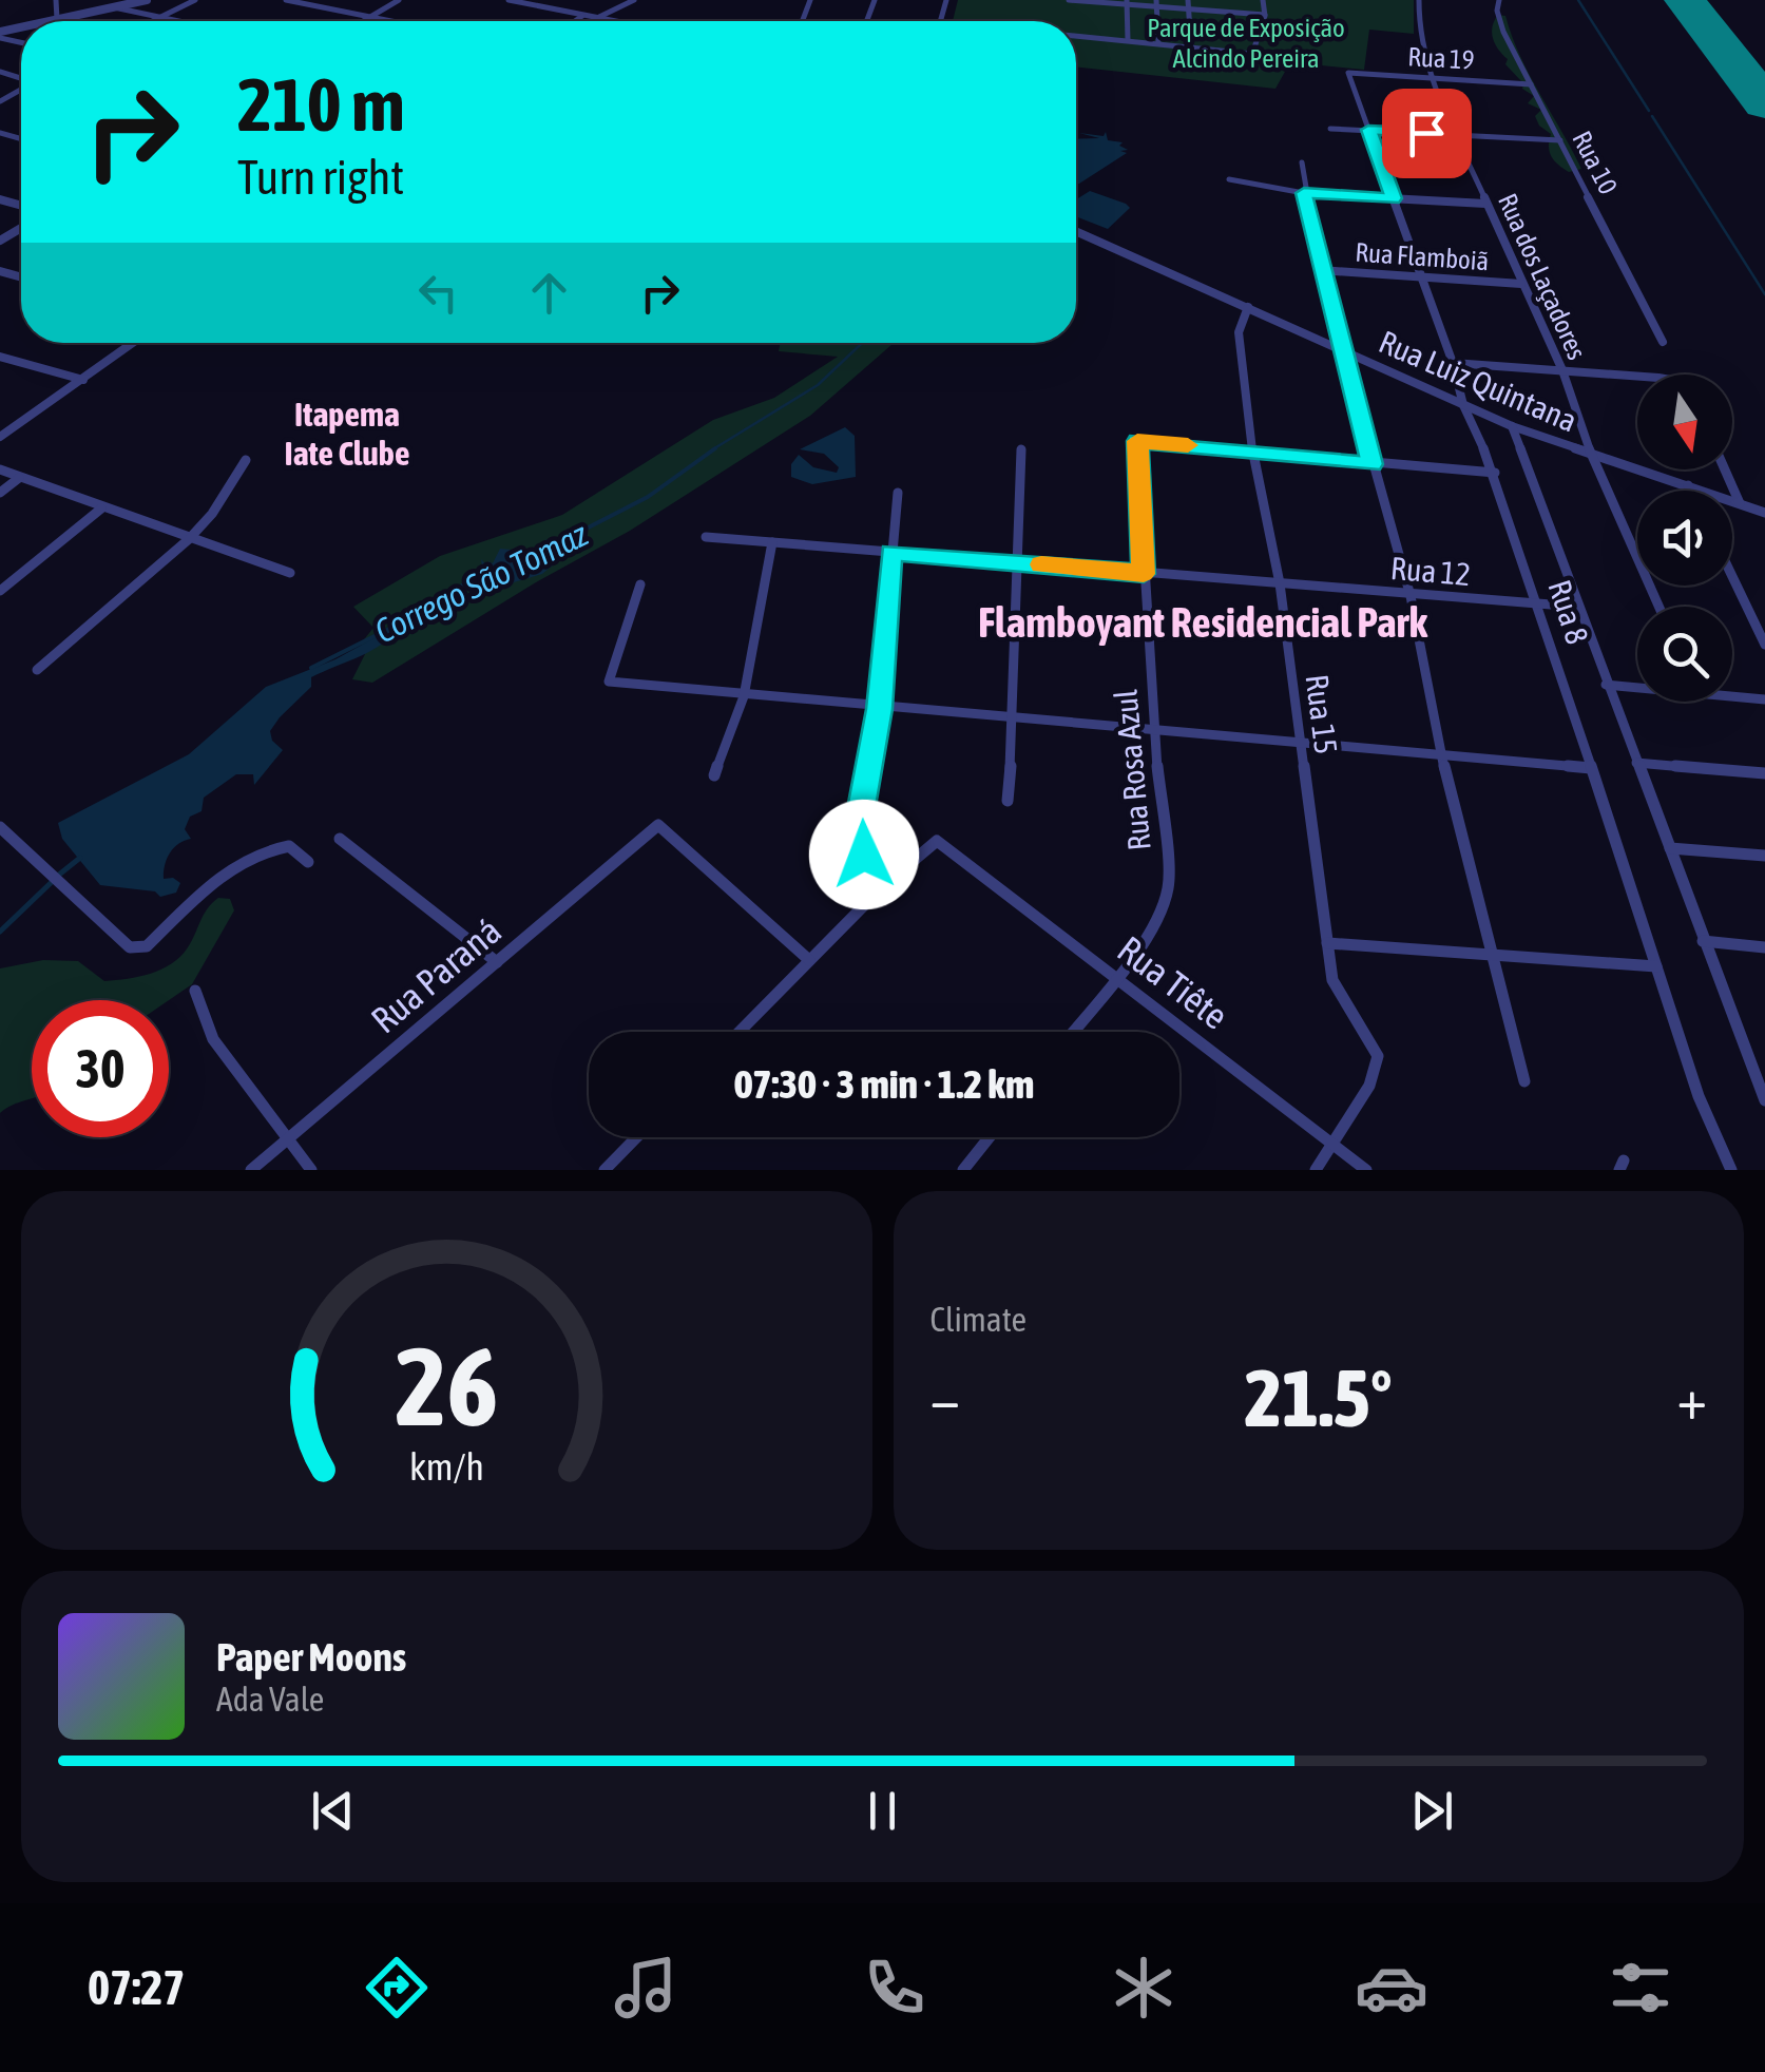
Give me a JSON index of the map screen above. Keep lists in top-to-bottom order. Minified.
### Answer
{"streets":{"street":["Rua 19","Rua 10","Rua Flamboiã","Rua dos Laçadores","Rua Luiz Quintana","Rua 12","Rua 8","Rua 15","Rua Rosa Azul","Rua Paraná","Rua Tiête"]},"crossings":[["Rua 19","Rua 10"],["Rua 19","Rua dos Laçadores"],["Rua 19","Rua 8"],["Rua Flamboiã","Rua dos Laçadores"],["Rua Flamboiã","Rua 8"],["Rua dos Laçadores","Rua Luiz Quintana"],["Rua Luiz Quintana","Rua 8"],["Rua Luiz Quintana","Rua 15"],["Rua 12","Rua 8"],["Rua 12","Rua 15"],["Rua 12","Rua Rosa Azul"],["Rua 15","Rua Rosa Azul"],["Rua 15","Rua Tiête"],["Rua Rosa Azul","Rua Tiête"]],"districts":["Itapema Iate Clube","Flamboyant Residencial Park"],"water":["Corrego São Tomaz"],"parks":["Parque de Exposição Alcindo Pereira"],"north":"bottom","page":{"turn":["210 m","Turn right"],"limit":"30","trip":"07:30 · 3 min · 1.2 km","tile":"Climate","heat":["−","21.5°","+"],"song":["Paper Moons","Ada Vale"],"tabs":"07:27","gauge":["26","km/h"]}}
